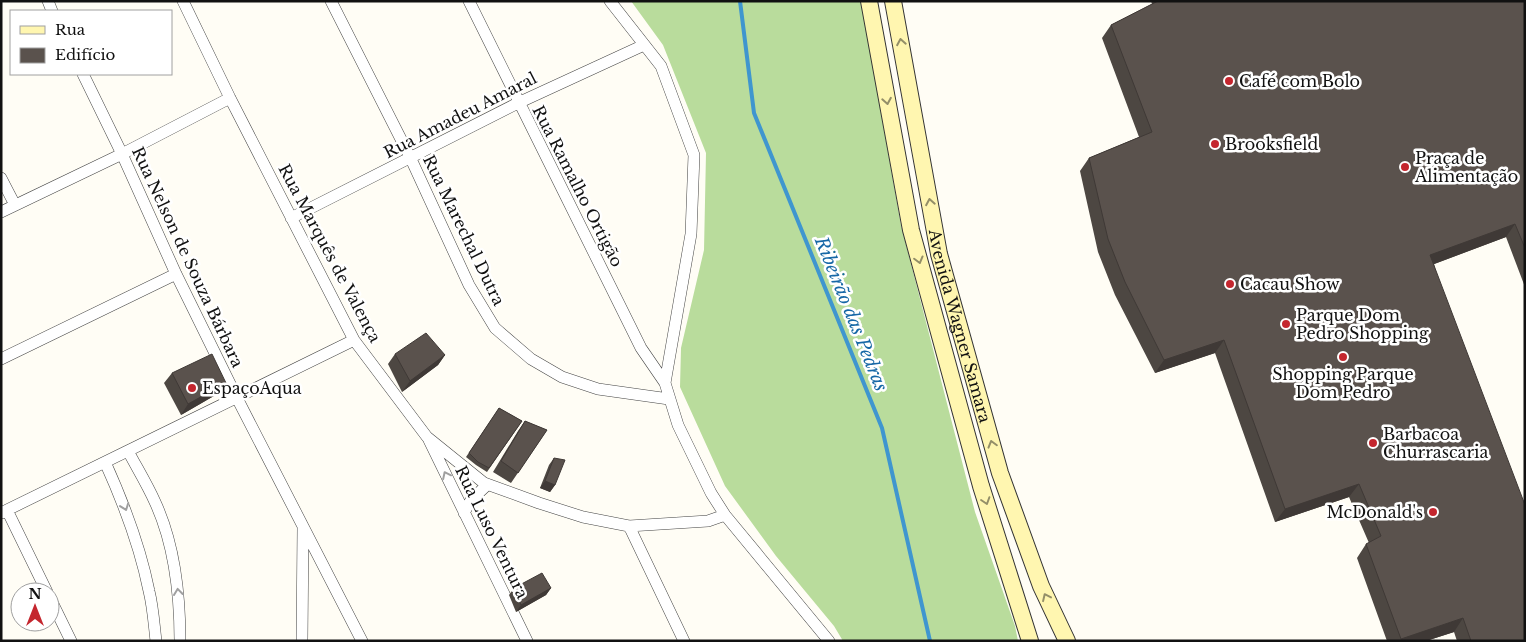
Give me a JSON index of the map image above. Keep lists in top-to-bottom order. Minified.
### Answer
{"streets":{"main road":["Avenida Wagner Samara"],"street":["Rua Amadeu Amaral","Rua Ramalho Ortigão","Rua Marechal Dutra","Rua Marquês de Valença","Rua Nelson de Souza Bárbara","Rua Luso Ventura"]},"crossings":[["Rua Amadeu Amaral","Rua Ramalho Ortigão"],["Rua Amadeu Amaral","Rua Marechal Dutra"],["Rua Amadeu Amaral","Rua Marquês de Valença"],["Rua Marquês de Valença","Rua Luso Ventura"]],"one_way":["Rua Luso Ventura"],"water":["Ribeirão das Pedras"],"places":["Café com Bolo","Brooksfield","Praça de Alimentação","Cacau Show","Parque Dom Pedro Shopping","Shopping Parque Dom Pedro","EspaçoAqua","Barbacoa Churrascaria","McDonald's"],"legend":["Rua","Edifício"],"north":"top"}
